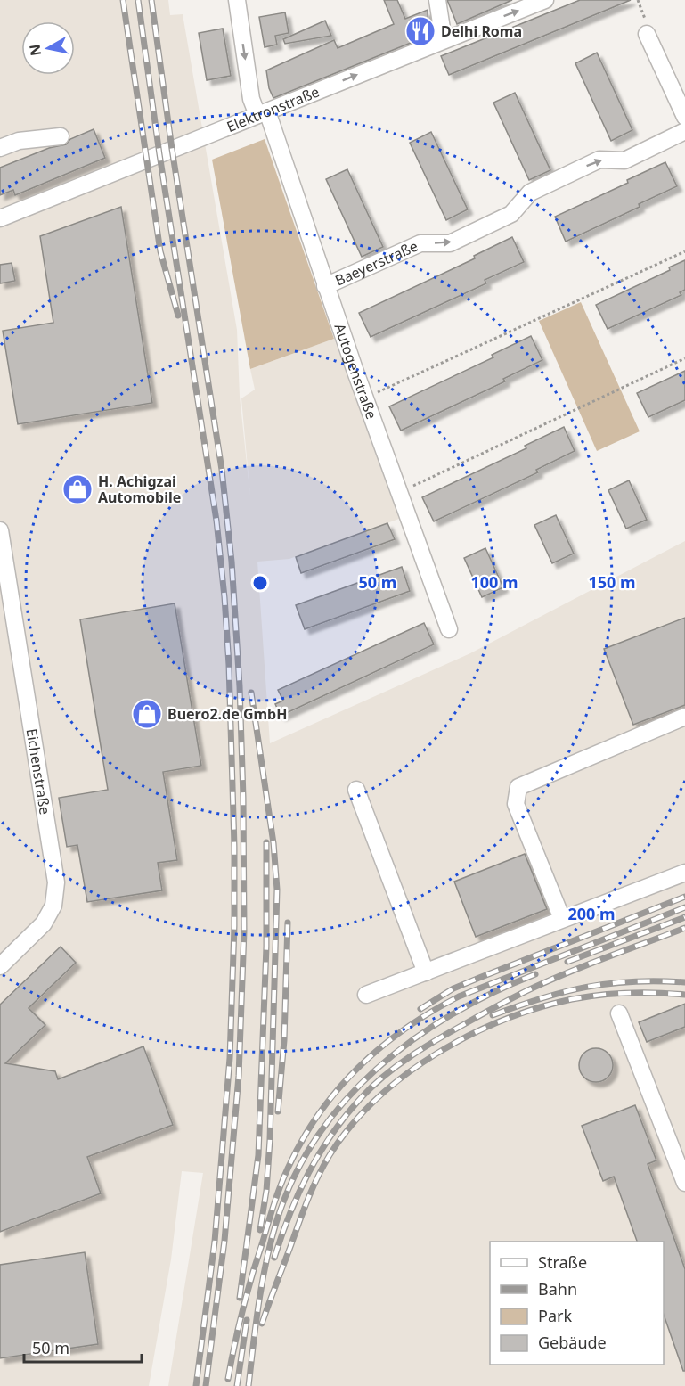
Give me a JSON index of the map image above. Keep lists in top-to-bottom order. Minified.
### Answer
{"streets":{"street":["Elektronstraße","Baeyerstraße","Autogenstraße","Eichenstraße"]},"crossings":[["Elektronstraße","Autogenstraße"],["Baeyerstraße","Autogenstraße"]],"one_way":["Elektronstraße","Baeyerstraße"],"places":{"restaurant":["Delhi Roma"],"shop":["H. Achigzai Automobile","Buero2.de GmbH"]},"legend":["Straße","Bahn","Park","Gebäude"],"scale_bar":"50 m","north":"left","rings":["50 m","100 m","150 m","200 m"]}
